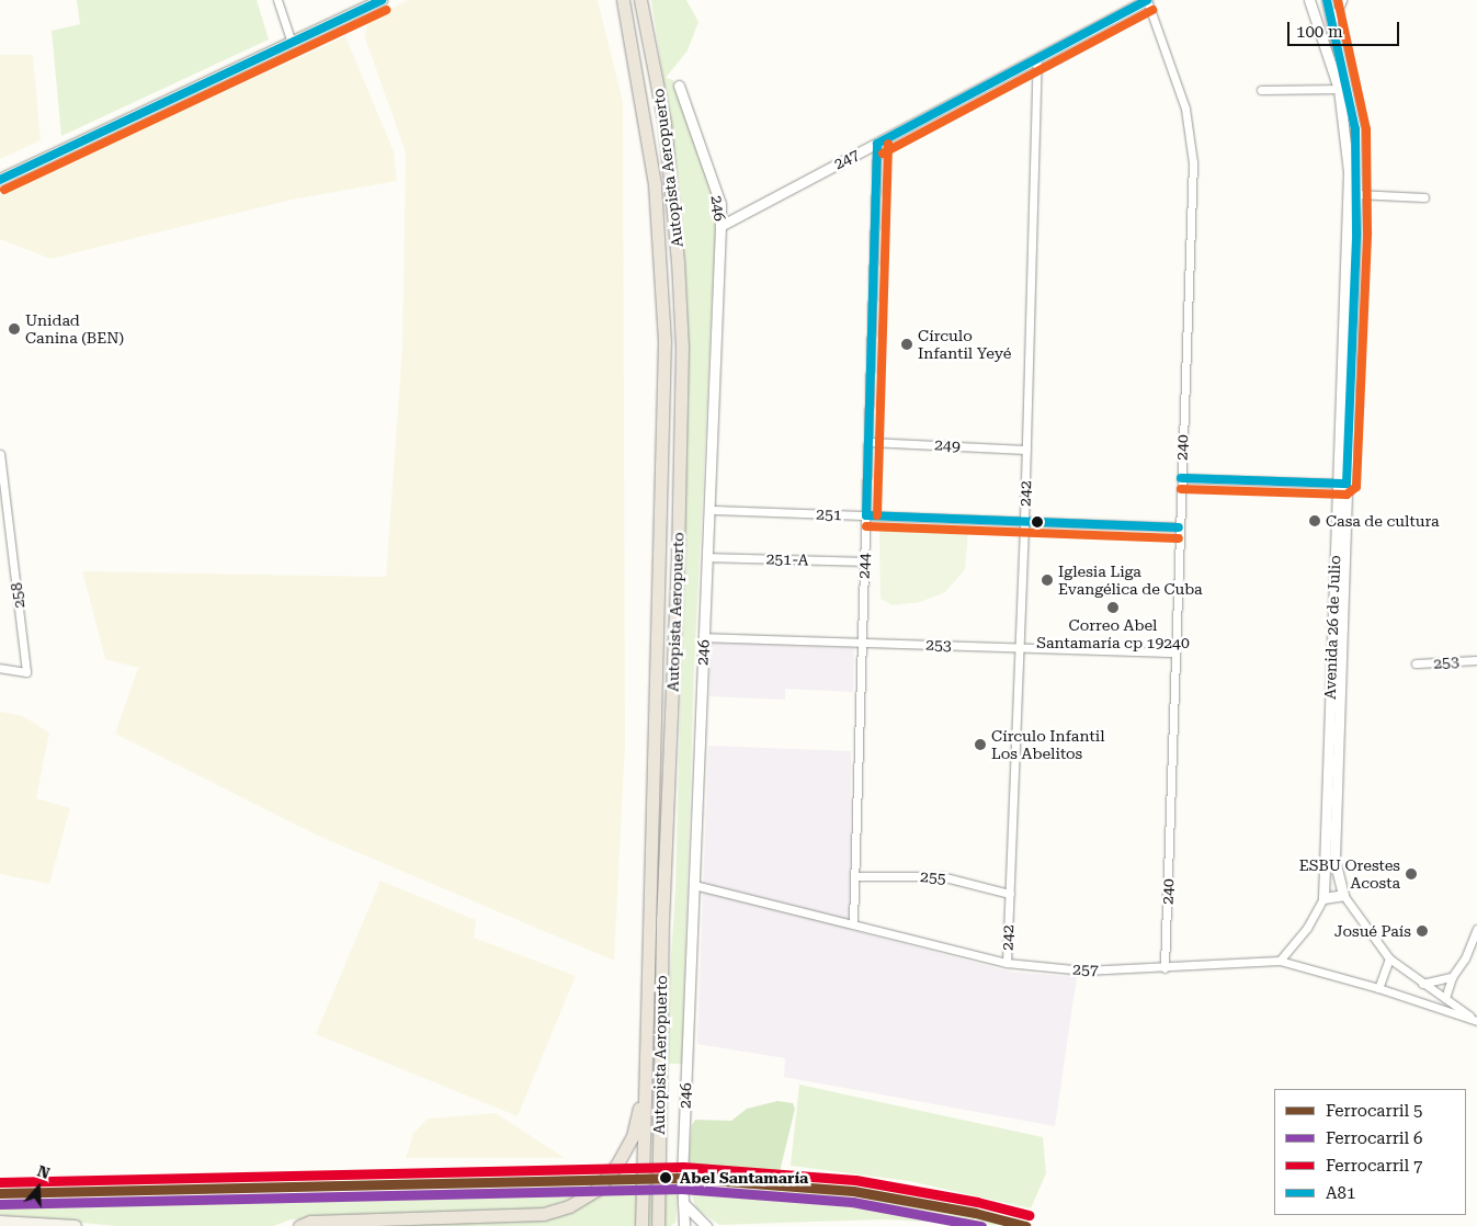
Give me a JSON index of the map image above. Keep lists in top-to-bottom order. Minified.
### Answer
{"streets":{"highway":["Autopista Aeropuerto"],"street":["247","246","249","240","242","251","251-A","244","258","Avenida 26 de Julio","253","255","257"]},"crossings":[["247","246"],["247","240"],["247","242"],["247","244"],["246","251"],["246","251-A"],["246","253"],["246","257"],["249","242"],["249","244"],["240","251"],["240","253"],["240","257"],["242","251"],["242","253"],["242","255"],["242","257"],["251","244"],["251-A","244"],["244","253"],["244","255"],["244","257"],["Avenida 26 de Julio","257"]],"places":["Unidad Canina (BEN)","Círculo Infantil Yeyé","Casa de cultura","Iglesia Liga Evangélica de Cuba","Correo Abel Santamaría cp 19240","Círculo Infantil Los Abelitos","ESBU Orestes Acosta","Josué País","Abel Santamaría"],"lines":["transit line A81","rail line 7","rail line 5","rail line 6"],"legend":["Ferrocarril 5","Ferrocarril 6","Ferrocarril 7","A81"],"scale_bar":"100 m","north":"top"}
